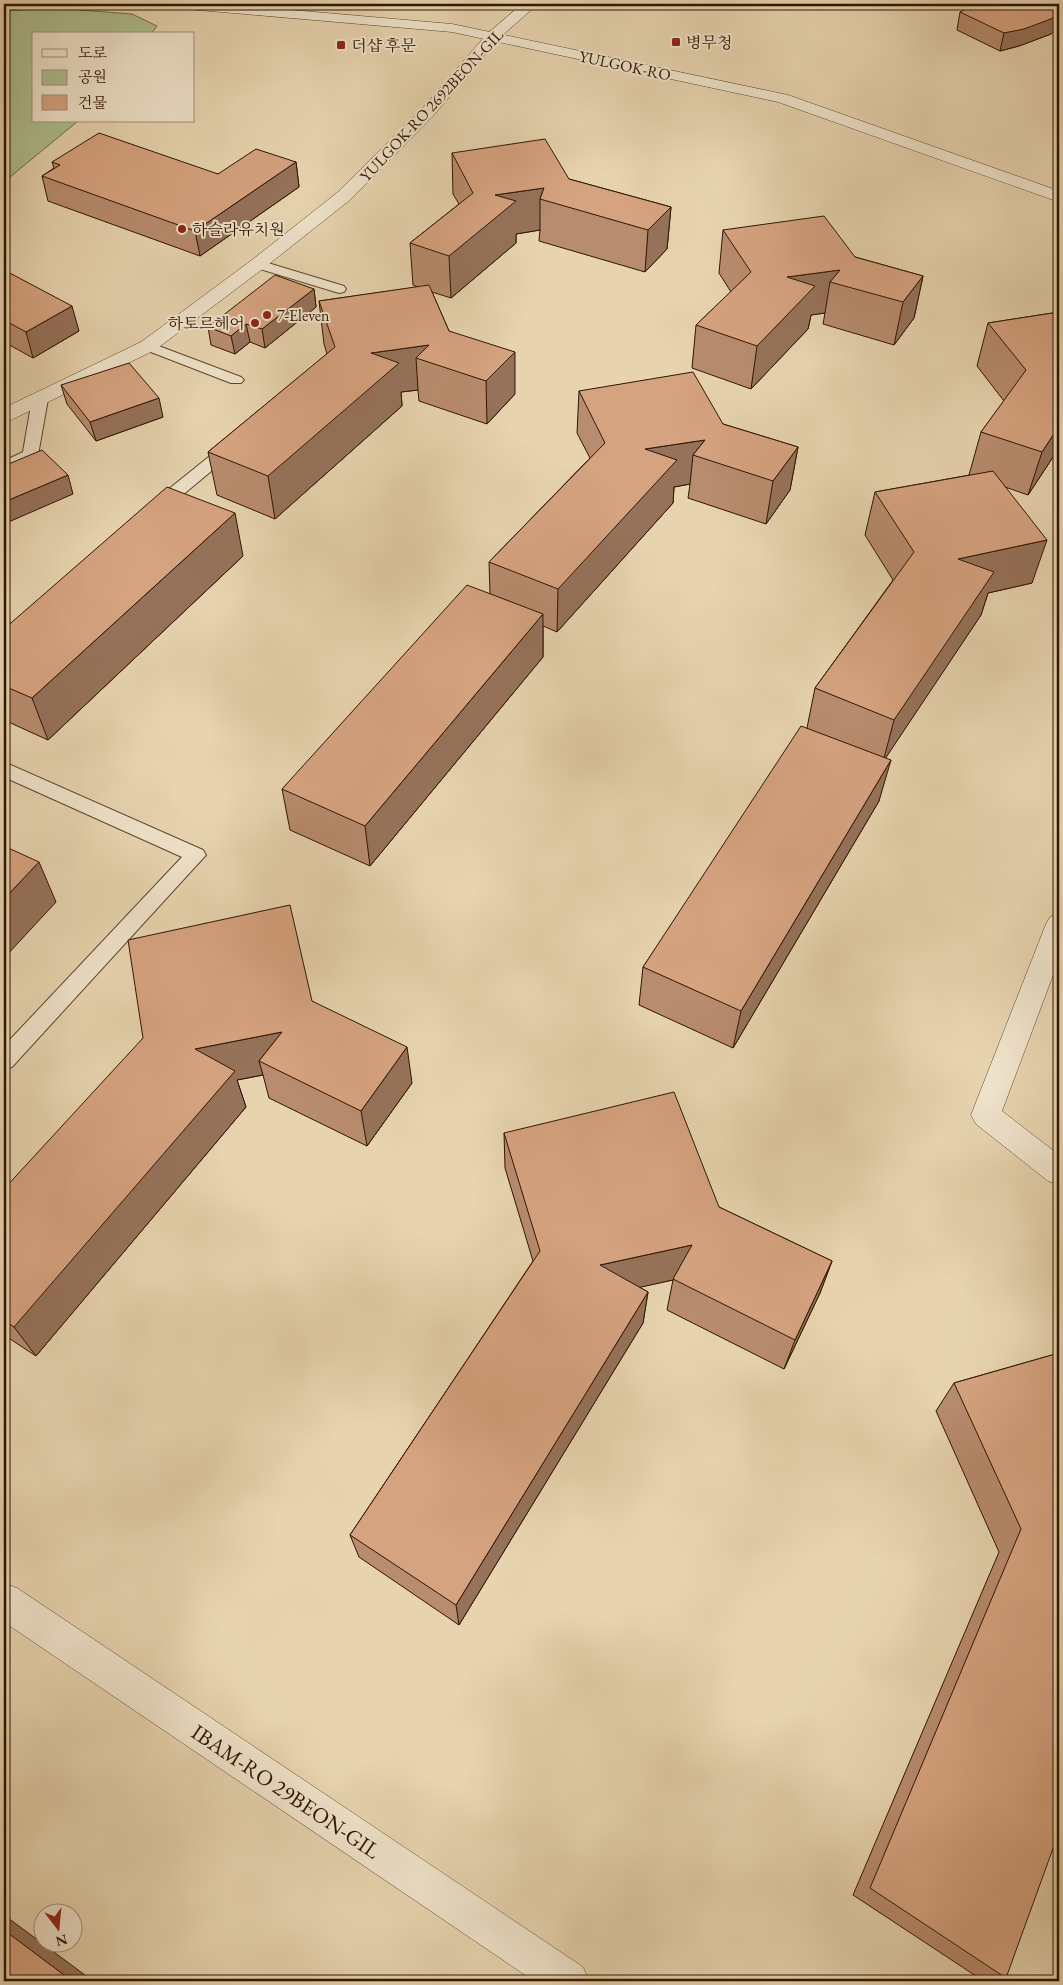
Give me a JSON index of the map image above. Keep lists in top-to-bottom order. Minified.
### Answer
{"streets":{"street":["YULGOK-RO","YULGOK-RO 2692BEON-GIL","IBAM-RO 29BEON-GIL"]},"crossings":[["YULGOK-RO","YULGOK-RO 2692BEON-GIL"]],"places":{"transit":["병무청","더샵 후문"],"other":["하슬라유치원","7-Eleven","하토르헤어"]},"legend":["도로","공원","건물"],"north":"bottom"}
